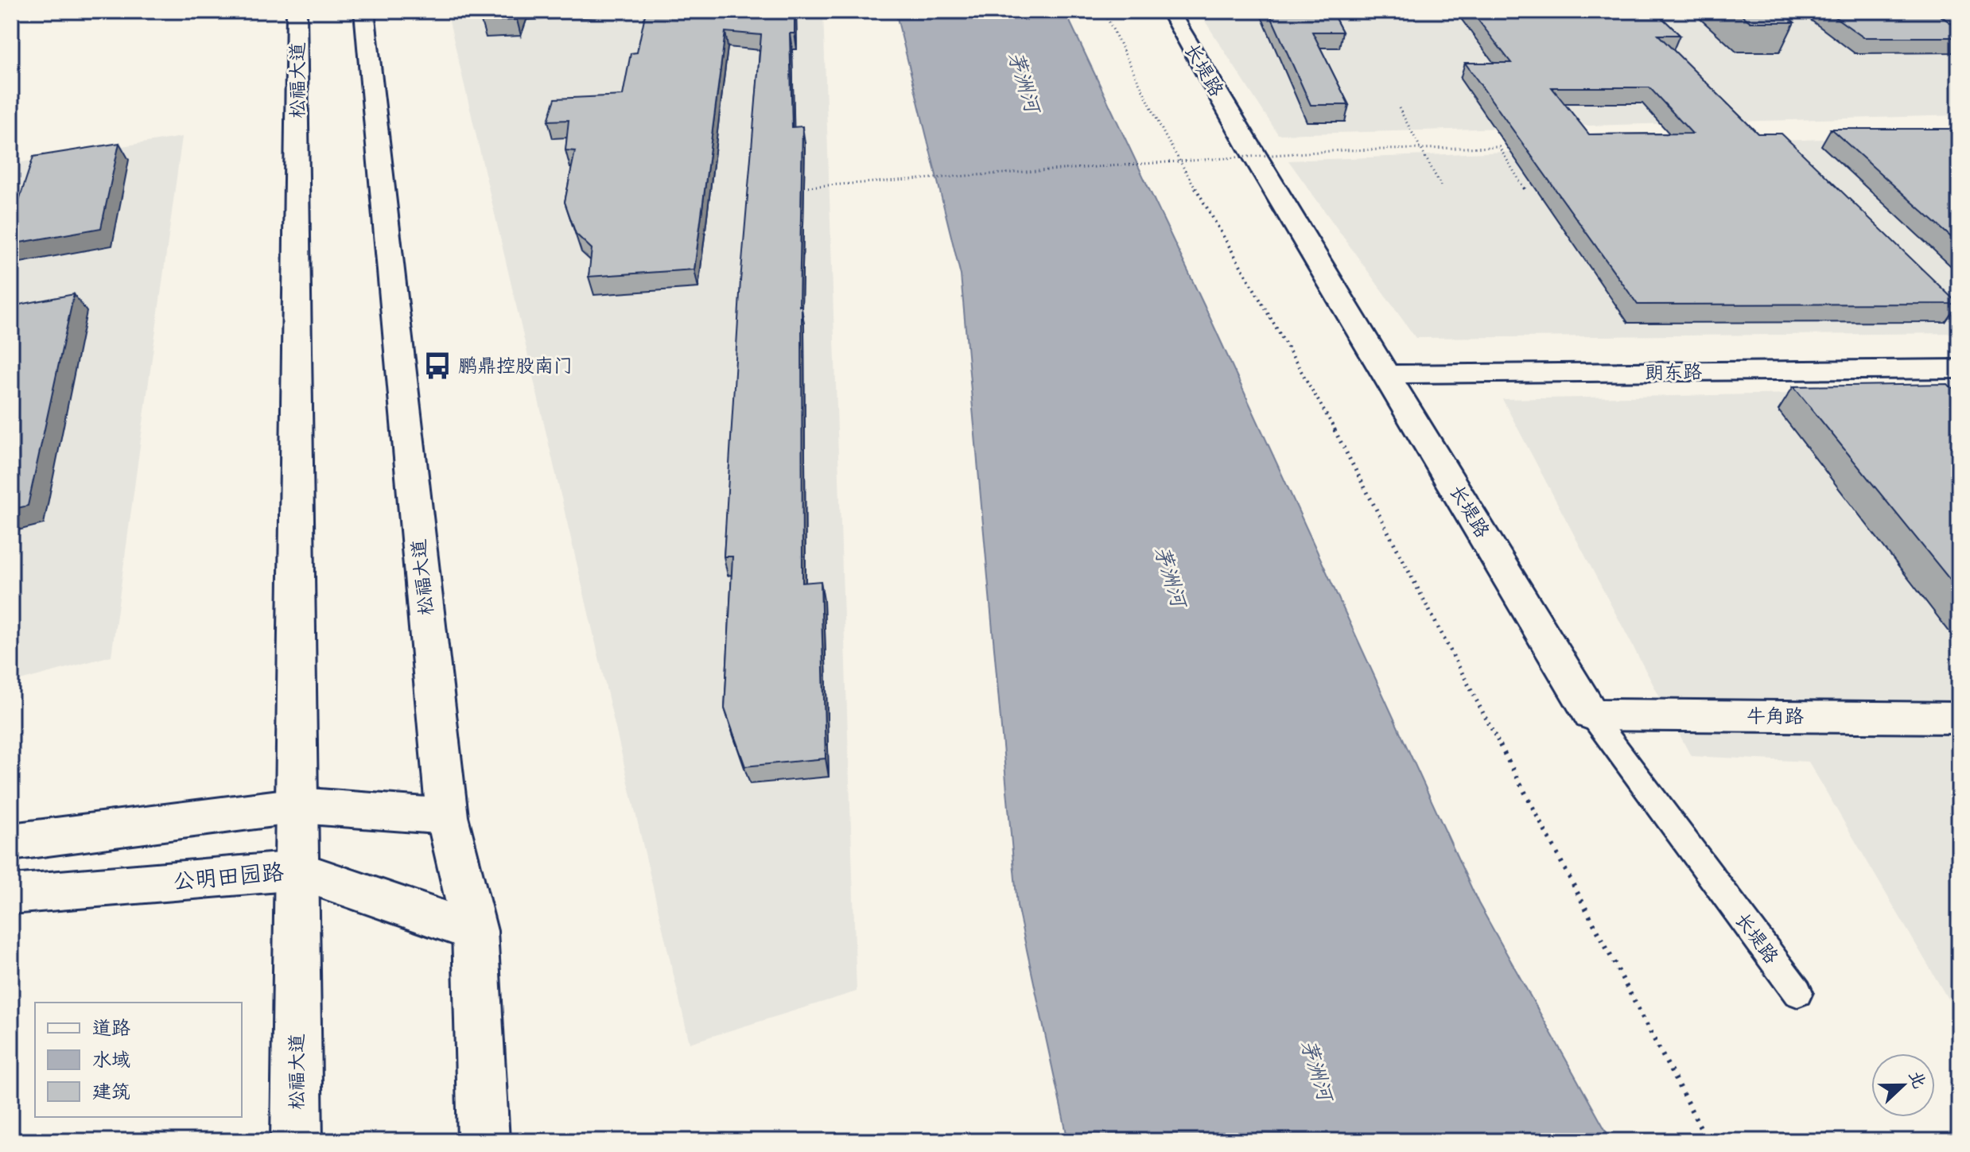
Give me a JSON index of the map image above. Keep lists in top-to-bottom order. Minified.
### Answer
{"streets":{"main road":["松福大道"],"street":["长堤路","朗东路","牛角路","公明田园路"]},"crossings":[["长堤路","朗东路"],["长堤路","牛角路"],["松福大道","公明田园路"]],"water":["茅洲河"],"places":{"bus stop":["鹏鼎控股南门"]},"legend":["道路","水域","建筑"],"north":"right"}
